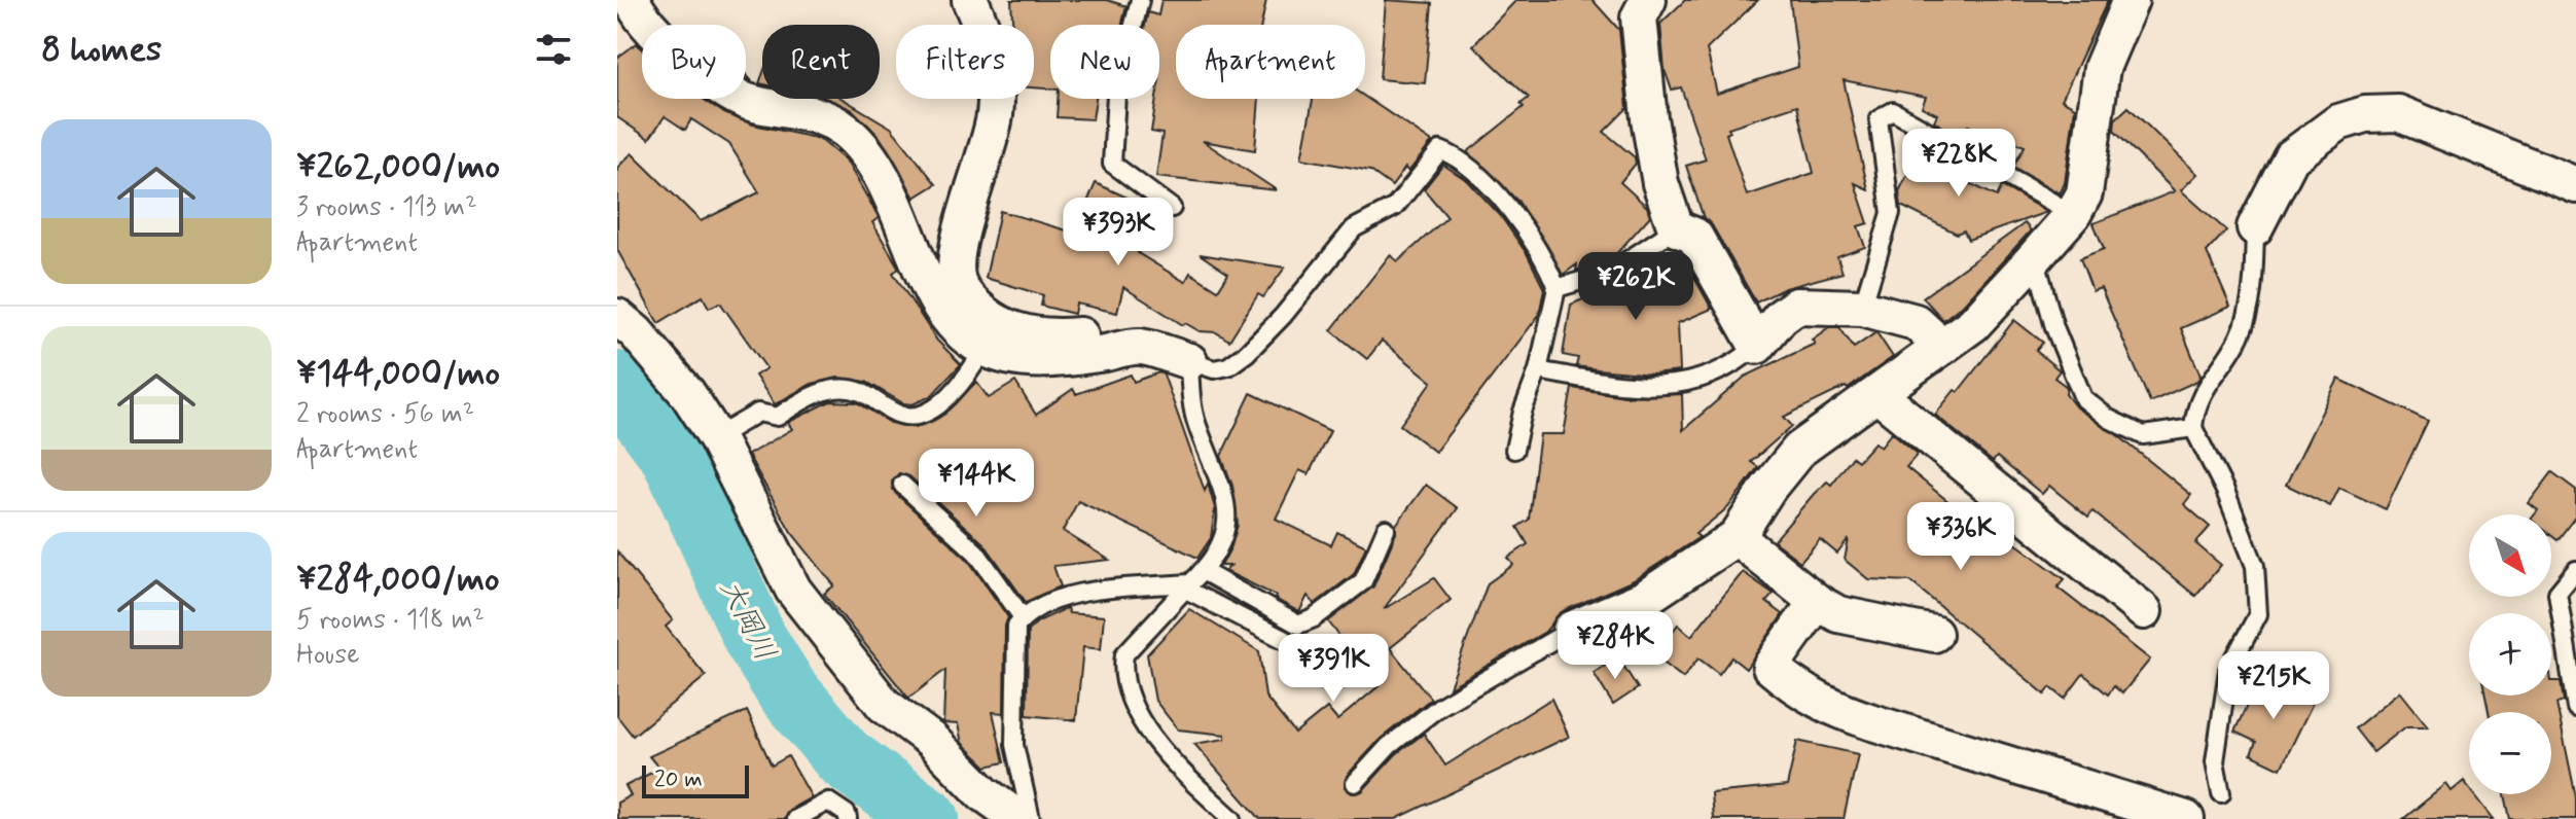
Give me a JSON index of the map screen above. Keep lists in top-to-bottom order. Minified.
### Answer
{"water":["大岡川"],"scale_bar":"20 m","north":"bottom right","page":{"heading":"8 homes","chip":["Buy","Rent","Filters","New","Apartment"],"list":[{"name":"¥262,000/mo","note":"3 rooms · 113 m² · Apartment"},{"name":"¥144,000/mo","note":"2 rooms · 56 m² · Apartment"},{"name":"¥284,000/mo","note":"5 rooms · 118 m² · House"}],"price":["¥228K","¥393K","¥262K","¥144K","¥336K","¥284K","¥391K","¥215K"],"map_buttons":["+","−"],"scale":"20 m"}}
